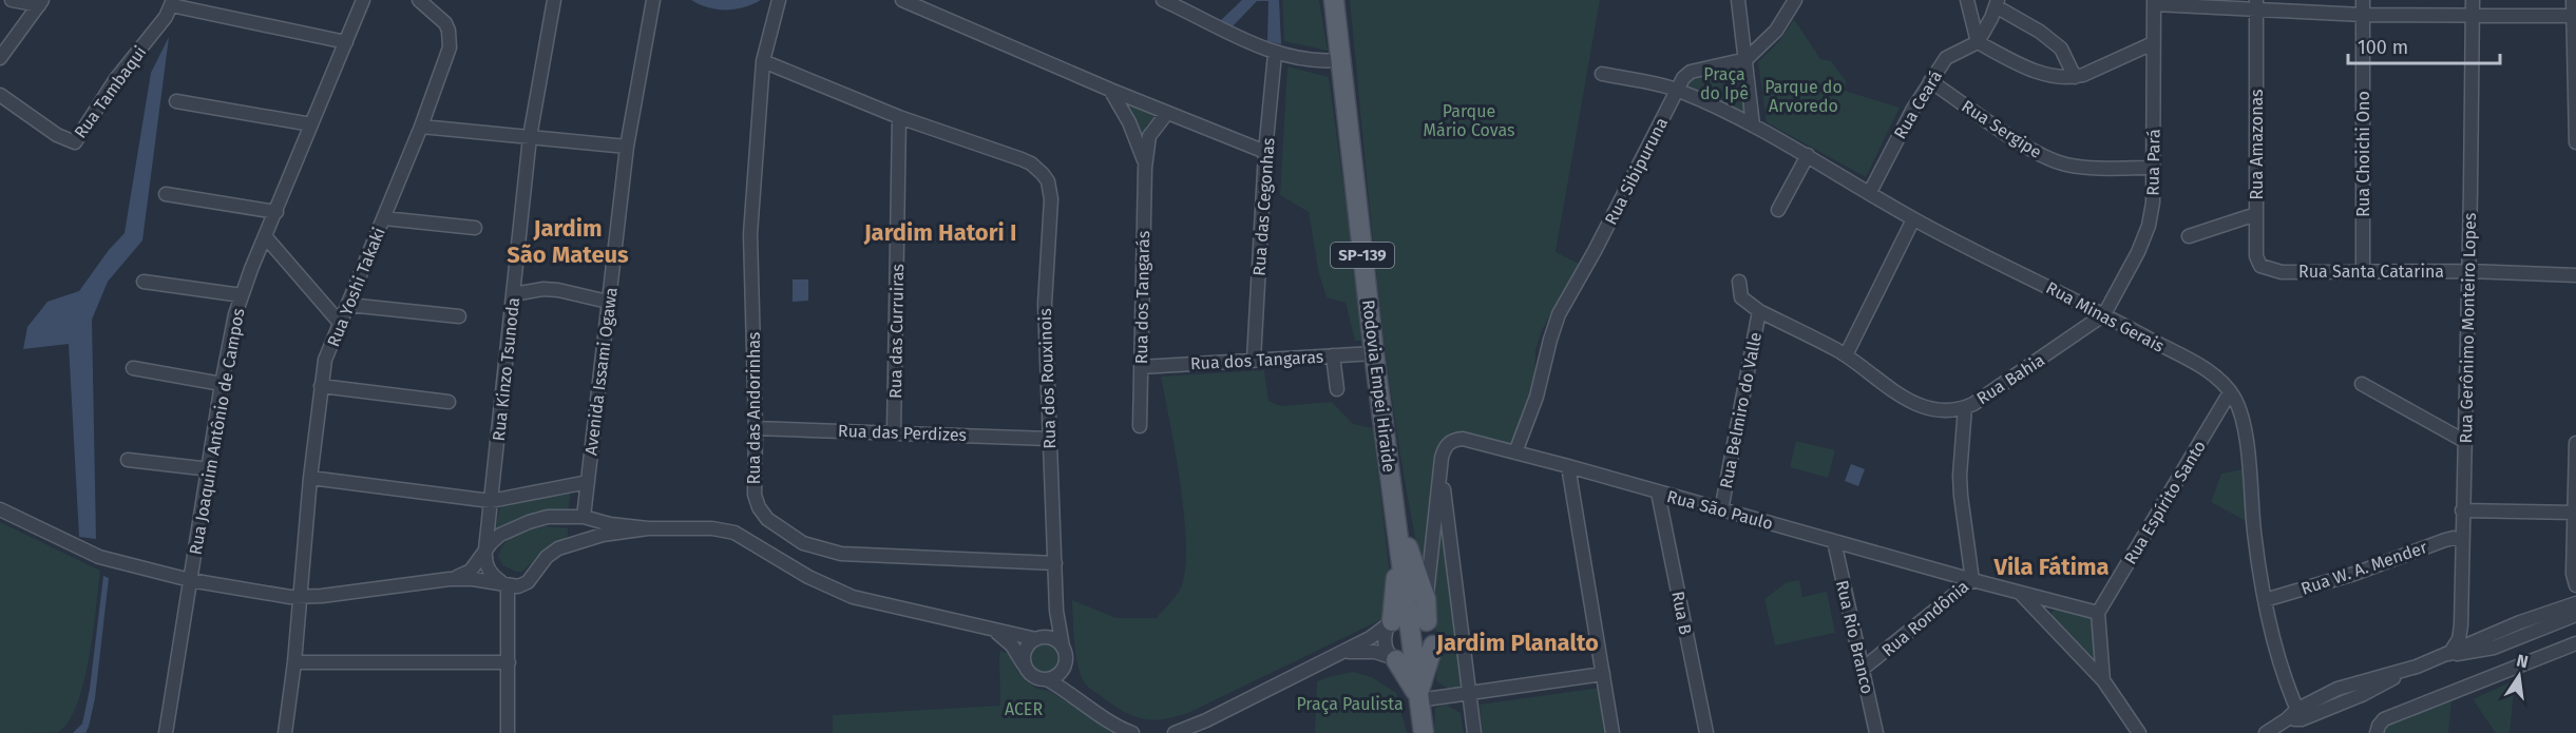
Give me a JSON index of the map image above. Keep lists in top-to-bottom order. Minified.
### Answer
{"streets":{"main road":["SP-139","Rodovia Empei Hiraide"],"street":["Rua Tambaqui","Rua Ceará","Rua Sergipe","Rua Amazonas","Rua Choichi Ono","Rua Pará","Rua Sibipuruna","Rua das Cegonhas","Rua Santa Catarina","Rua Yoshi Takaki","Rua dos Tangarás","Rua Minas Gerais","Rua Gerônimo Monteiro Lopes","Rua das Curruiras","Rua dos Tangaras","Rua Kinzo Tsunoda","Avenida Issami Ogawa","Rua dos Rouxinois","Rua Bahia","Rua das Andorinhas","Rua Belmiro do Valle","Rua Joaquim Antônio de Campos","Rua das Perdizes","Rua Espírito Santo","Rua São Paulo","Rua W. A. Mender","Rua B","Rua Rondônia","Rua Rio Branco"]},"crossings":[["Rua Ceará","Rua Sergipe"],["Rua Ceará","Rua Minas Gerais"],["Rua Sergipe","Rua Pará"],["Rua Amazonas","Rua Santa Catarina"],["Rua Choichi Ono","Rua Santa Catarina"],["Rua Pará","Rua Minas Gerais"],["Rua Pará","Rua Bahia"],["Rua Sibipuruna","Rua Minas Gerais"],["Rua Sibipuruna","Rua São Paulo"],["Rua das Cegonhas","Rua dos Tangaras"],["Rua Santa Catarina","Rua Gerônimo Monteiro Lopes"],["Rua dos Tangarás","Rua dos Tangaras"],["Rua Minas Gerais","Rua Bahia"],["Rua Minas Gerais","Rua Espírito Santo"],["Rua Minas Gerais","Rua W. A. Mender"],["Rua Gerônimo Monteiro Lopes","Rua W. A. Mender"],["Rua das Curruiras","Rua dos Rouxinois"],["Rua das Curruiras","Rua das Perdizes"],["Rua dos Tangaras","Rodovia Empei Hiraide"],["Rua dos Rouxinois","Rua das Andorinhas"],["Rua dos Rouxinois","Rua das Perdizes"],["Rua Bahia","Rua Belmiro do Valle"],["Rua Bahia","Rua Rondônia"],["Rua das Andorinhas","Rua das Perdizes"],["Rua Belmiro do Valle","Rua São Paulo"],["Rua Espírito Santo","Rua São Paulo"],["Rua São Paulo","Rua B"],["Rua São Paulo","Rua Rondônia"],["Rua São Paulo","Rua Rio Branco"],["Rua Rondônia","Rua Rio Branco"]],"districts":["Jardim São Mateus","Jardim Hatori I","Vila Fátima","Jardim Planalto"],"parks":["Praça do Ipê","Parque do Arvoredo","Parque Mário Covas","Praça Paulista","ACER"],"scale_bar":"100 m","north":"top"}
